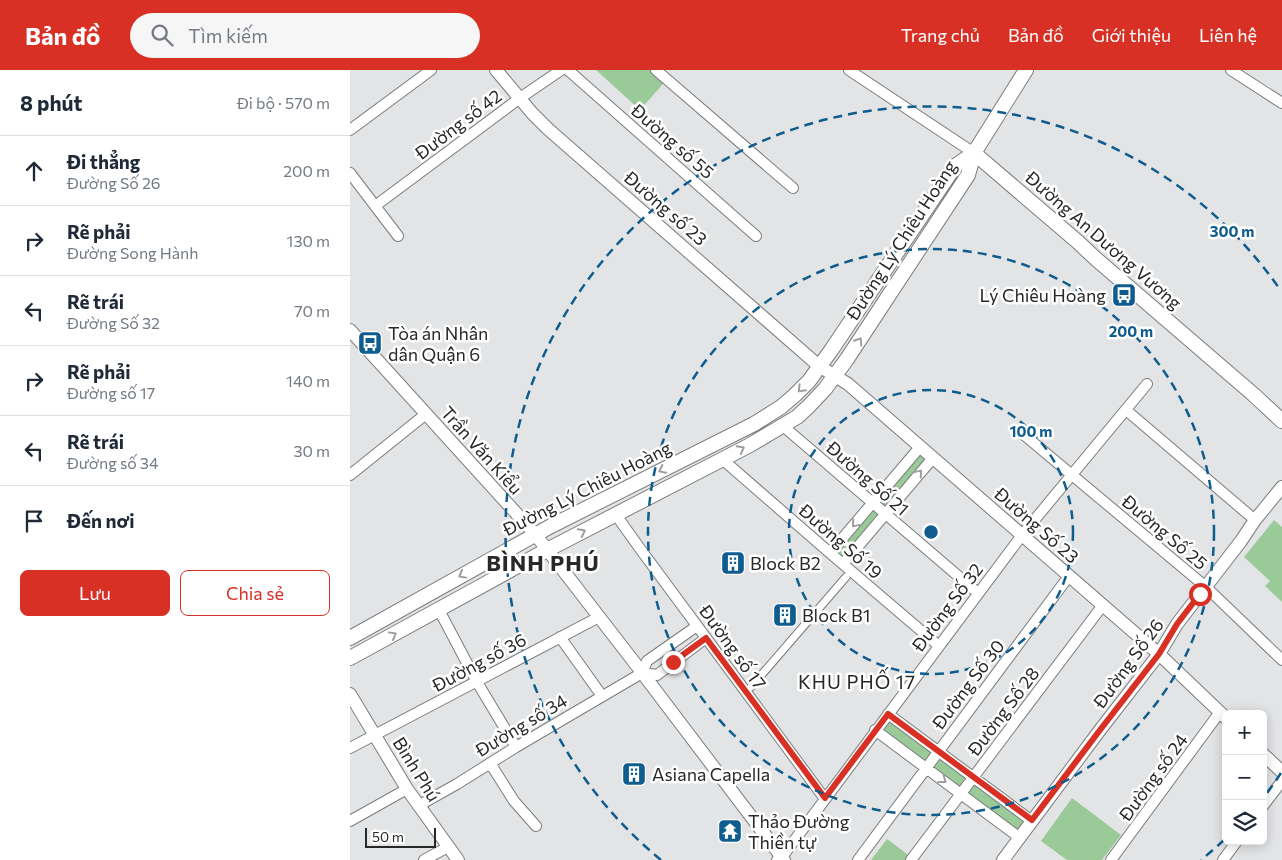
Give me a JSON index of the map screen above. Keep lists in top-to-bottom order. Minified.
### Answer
{"streets":{"main road":["Đường Lý Chiêu Hoàng","Đường An Dương Vương"],"street":["Đường số 42","Đường số 55","Đường số 23","Trần Văn Kiểu","Đường Số 21","Đường Số 23","Đường Số 25","Đường Số 19","Đường Số 32","Đường số 17","Đường số 36","Đường Số 26","Đường Số 30","Đường Số 28","Đường số 34","Bình Phú","Đường số 24"]},"crossings":[["Đường số 42","Đường số 23"],["Đường số 23","Đường Lý Chiêu Hoàng"],["Đường số 23","Đường Số 23"],["Đường Lý Chiêu Hoàng","Đường An Dương Vương"],["Đường Lý Chiêu Hoàng","Trần Văn Kiểu"],["Đường Lý Chiêu Hoàng","Đường Số 21"],["Đường Lý Chiêu Hoàng","Đường Số 23"],["Đường Lý Chiêu Hoàng","Đường Số 19"],["Đường Lý Chiêu Hoàng","Đường số 17"],["Trần Văn Kiểu","Đường Số 32"],["Trần Văn Kiểu","Đường số 36"],["Trần Văn Kiểu","Đường số 34"],["Đường Số 21","Đường Số 32"],["Đường Số 23","Đường Số 32"],["Đường Số 23","Đường Số 26"],["Đường Số 23","Đường Số 30"],["Đường Số 23","Đường Số 28"],["Đường Số 25","Đường Số 32"],["Đường Số 25","Đường Số 26"],["Đường Số 19","Đường Số 32"],["Đường Số 32","Đường số 17"],["Đường số 17","Đường số 34"],["Đường số 36","Bình Phú"],["Đường số 34","Bình Phú"]],"districts":["BÌNH PHÚ","KHU PHỐ 17"],"places":{"bus stop":["Lý Chiêu Hoàng","Tòa án Nhân dân Quận 6"],"building":["Block B2","Block B1","Asiana Capella"],"temple":["Thảo Đường Thiền tự"]},"scale_bar":"50 m","page":{"header":"Bản đồ","search":"Tìm kiếm","nav":["Trang chủ","Bản đồ","Giới thiệu","Liên hệ"],"heading":["8 phút","Đi bộ · 570 m"],"list":[["Đi thẳng","Đường Số 26","200 m"],["Rẽ phải","Đường Song Hành","130 m"],["Rẽ trái","Đường Số 32","70 m"],["Rẽ phải","Đường số 17","140 m"],["Rẽ trái","Đường số 34","30 m"],"Đến nơi"],"buttons":["Lưu","Chia sẻ"],"map_buttons":["+","−"],"scale":"50 m"},"rings":["300 m","200 m","100 m"]}
